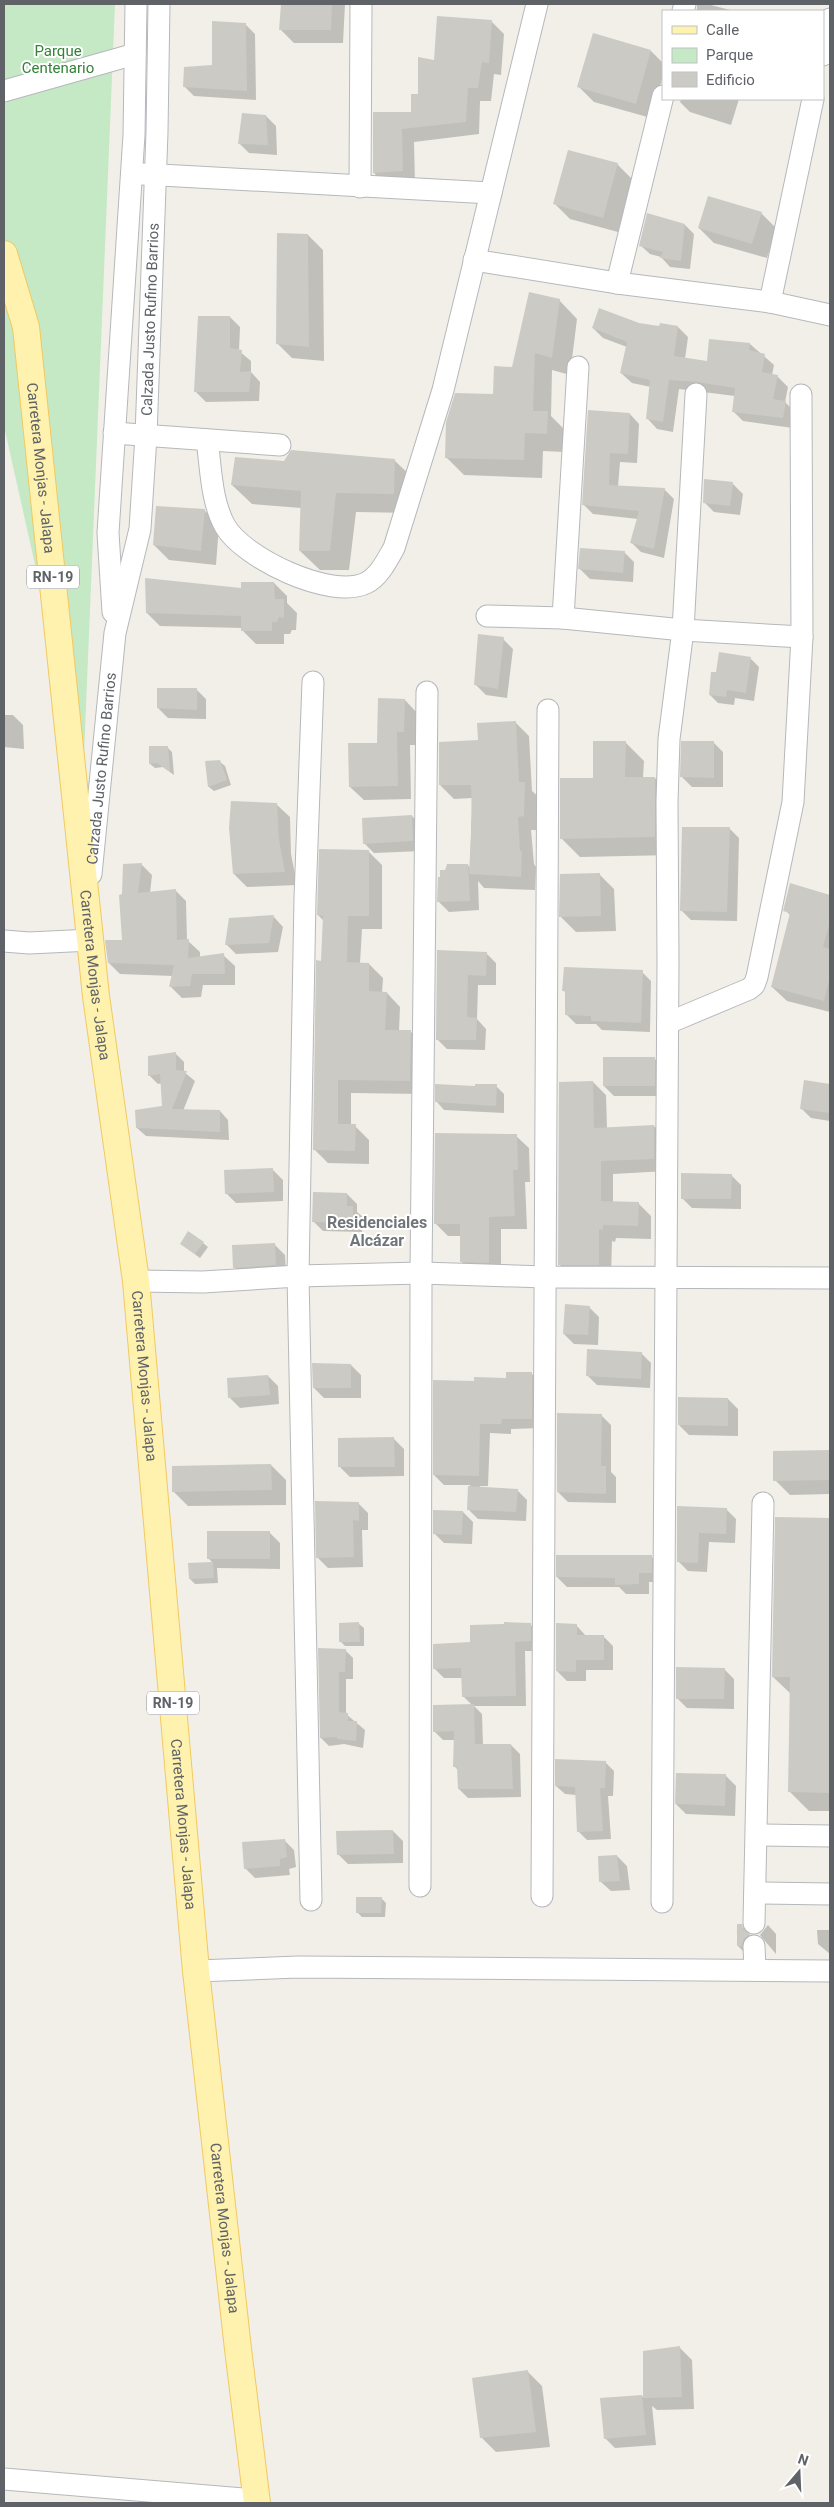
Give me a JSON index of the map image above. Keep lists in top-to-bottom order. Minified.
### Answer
{"streets":{"main road":["Carretera Monjas - Jalapa","RN-19"],"street":["Calzada Justo Rufino Barrios"]},"crossings":[["Calzada Justo Rufino Barrios","Carretera Monjas - Jalapa"]],"districts":["Residenciales Alcázar"],"parks":["Parque Centenario"],"legend":["Calle","Parque","Edificio"],"north":"top"}
